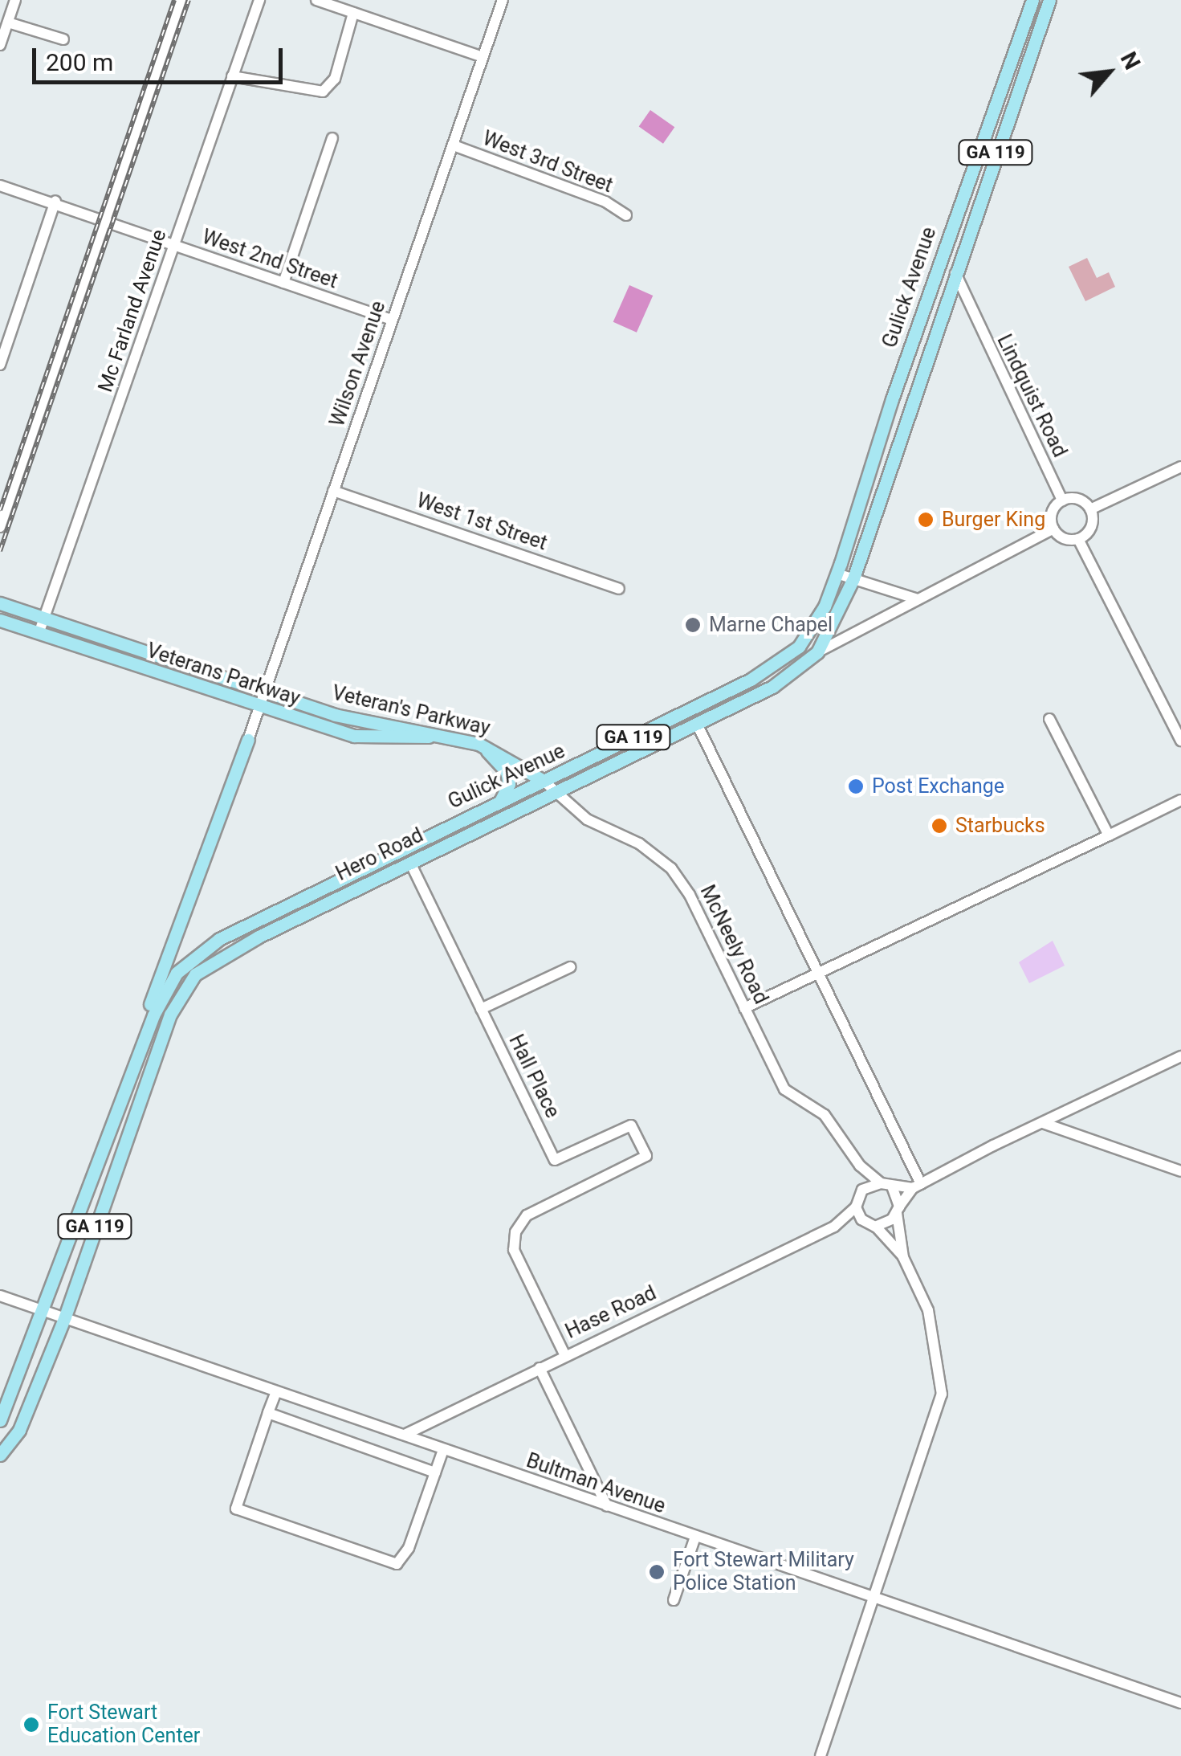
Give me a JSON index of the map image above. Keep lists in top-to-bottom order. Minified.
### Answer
{"streets":{"main road":["GA 119","Gulick Avenue","Veterans Parkway","Veteran's Parkway","Hero Road"],"street":["West 3rd Street","West 2nd Street","Mc Farland Avenue","Wilson Avenue","Lindquist Road","West 1st Street","McNeely Road","Hall Place","Hase Road","Bultman Avenue"]},"crossings":[["GA 119","Hero Road"],["GA 119","Bultman Avenue"],["West 3rd Street","Wilson Avenue"],["West 2nd Street","Mc Farland Avenue"],["West 2nd Street","Wilson Avenue"],["Gulick Avenue","Lindquist Road"],["Gulick Avenue","Veteran's Parkway"],["Gulick Avenue","Hero Road"],["Gulick Avenue","McNeely Road"],["Gulick Avenue","Bultman Avenue"],["Mc Farland Avenue","Veterans Parkway"],["Wilson Avenue","West 1st Street"],["Wilson Avenue","Veterans Parkway"],["Wilson Avenue","Veteran's Parkway"],["Veterans Parkway","Veteran's Parkway"],["Veteran's Parkway","McNeely Road"],["Hero Road","McNeely Road"],["Hero Road","Hall Place"],["Hero Road","Bultman Avenue"],["Hall Place","Hase Road"],["Hase Road","Bultman Avenue"]],"places":["Burger King","Marne Chapel","Post Exchange","Starbucks","Fort Stewart Military Police Station","Fort Stewart Education Center"],"scale_bar":"200 m","north":"top right"}
